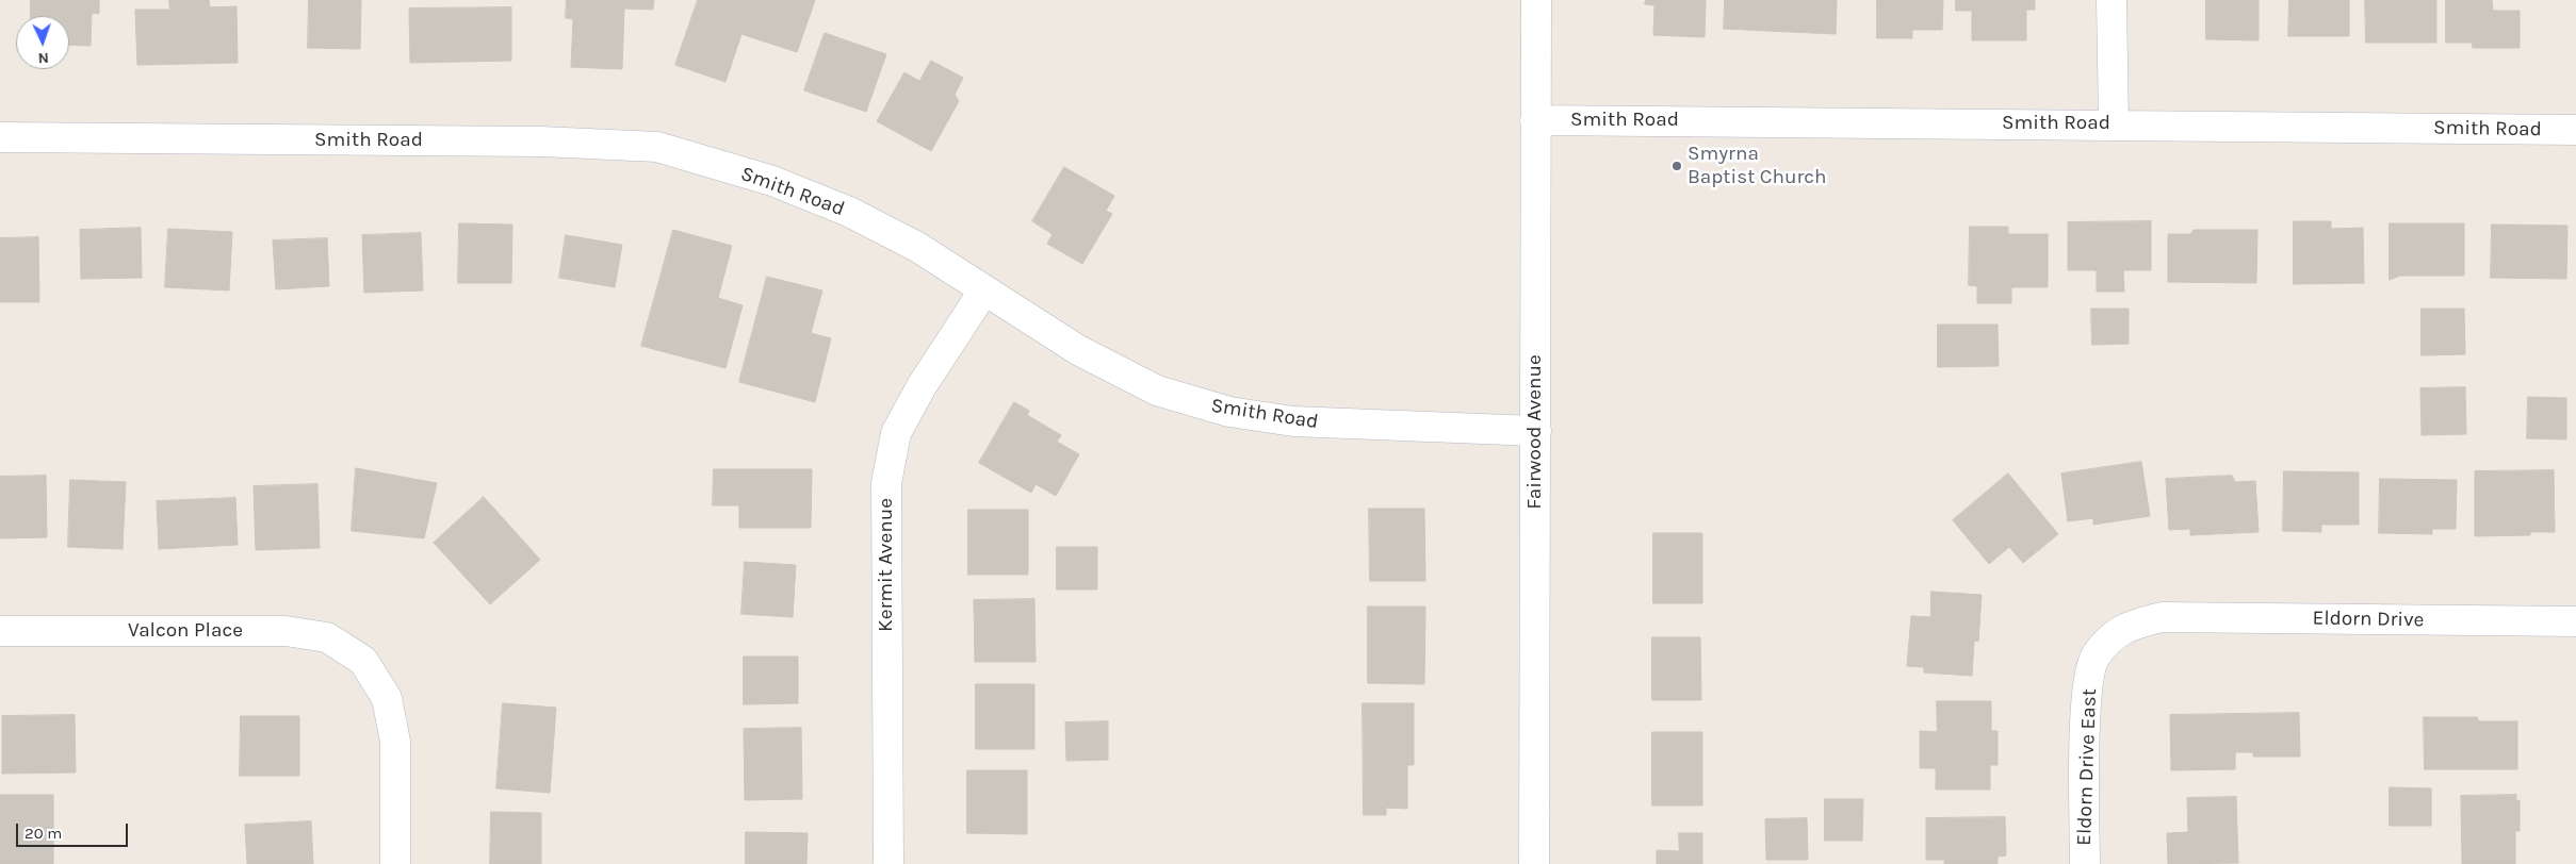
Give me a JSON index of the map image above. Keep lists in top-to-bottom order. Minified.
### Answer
{"streets":{"street":["Smith Road","Fairwood Avenue","Kermit Avenue","Eldorn Drive","Valcon Place","Eldorn Drive East"]},"crossings":[["Smith Road","Fairwood Avenue"],["Smith Road","Kermit Avenue"],["Eldorn Drive","Eldorn Drive East"]],"places":["Smyrna Baptist Church"],"scale_bar":"20 m","north":"bottom"}
